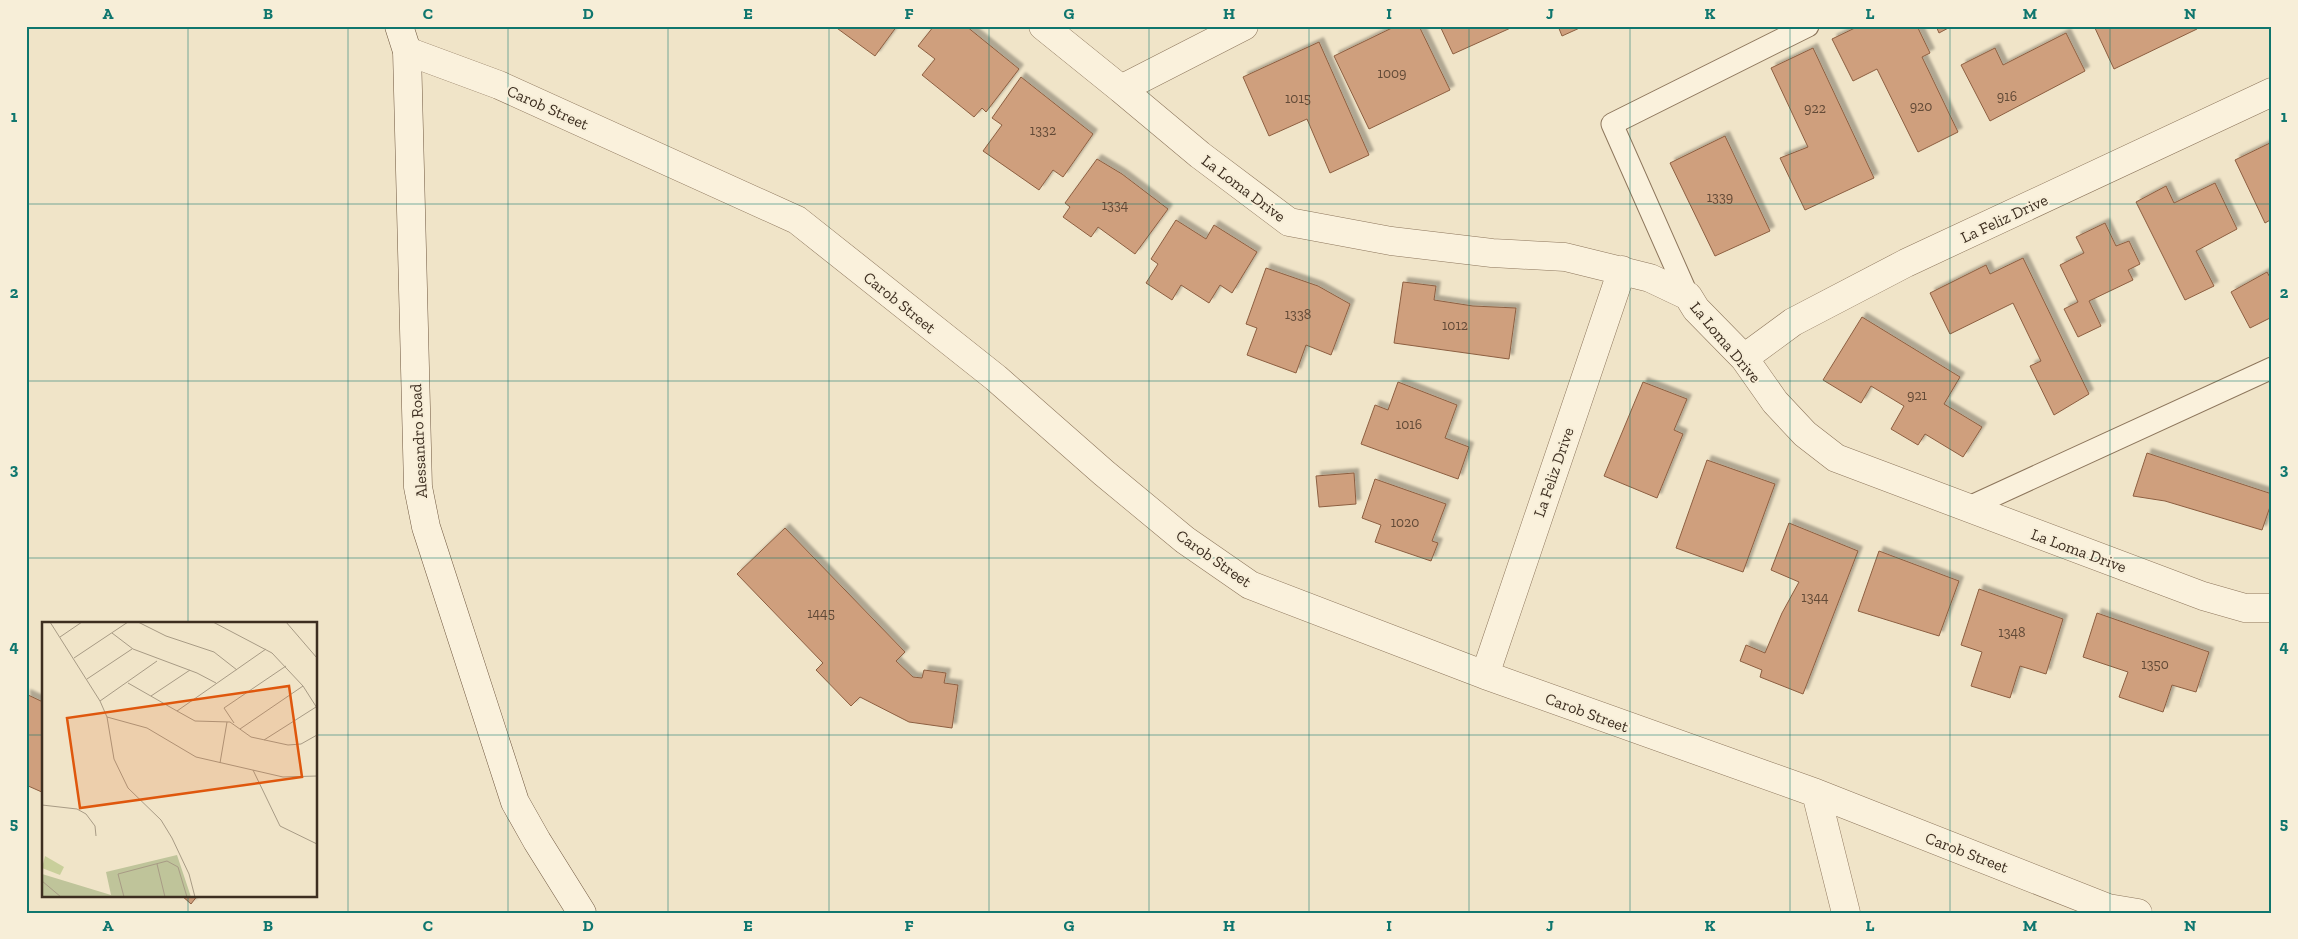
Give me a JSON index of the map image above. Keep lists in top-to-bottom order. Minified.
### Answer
{"streets":{"street":["Carob Street","La Loma Drive","La Feliz Drive","Alessandro Road"]},"crossings":[["Carob Street","La Feliz Drive"],["Carob Street","Alessandro Road"],["La Loma Drive","La Feliz Drive"]],"house_numbers":["1009","916","1015","920","922","1332","1339","1334","1338","1012","921","1016","1020","1344","1445","1348","1350"],"grid":{"columns":["A","B","C","D","E","F","G","H","I","J","K","L","M","N"],"rows":["1","2","3","4","5"]}}
